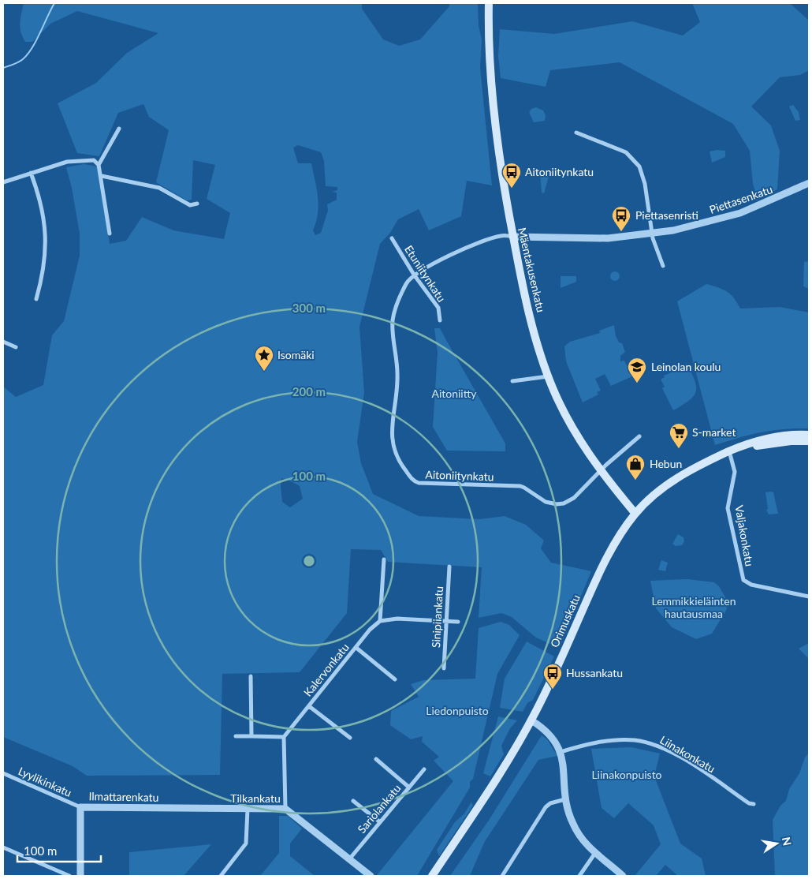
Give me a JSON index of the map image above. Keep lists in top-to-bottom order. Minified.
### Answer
{"streets":{"main road":["Mäentakusenkatu","Orimuskatu"],"street":["Piettasenkatu","Etuniitynkatu","Aitoniitynkatu","Valjakonkatu","Sinipiiankatu","Kalervonkatu","Liinakonkatu","Lyylikinkatu","Ilmattarenkatu","Tilkankatu","Sariolankatu"]},"crossings":[["Piettasenkatu","Mäentakusenkatu"],["Piettasenkatu","Aitoniitynkatu"],["Mäentakusenkatu","Aitoniitynkatu"],["Mäentakusenkatu","Orimuskatu"],["Etuniitynkatu","Aitoniitynkatu"],["Valjakonkatu","Orimuskatu"],["Lyylikinkatu","Ilmattarenkatu"],["Ilmattarenkatu","Tilkankatu"],["Tilkankatu","Sariolankatu"]],"parks":["Aitoniitty","Lemmikkieläinten hautausmaa","Liedonpuisto","Liinakonpuisto"],"places":{"bus stop":["Aitoniitynkatu","Piettasenristi","Hussankatu"],"place":["Isomäki"],"school or university":["Leinolan koulu"],"supermarket":["S-market"],"shop":["Hebun"]},"scale_bar":"100 m","north":"right","rings":["300 m","200 m","100 m"]}
